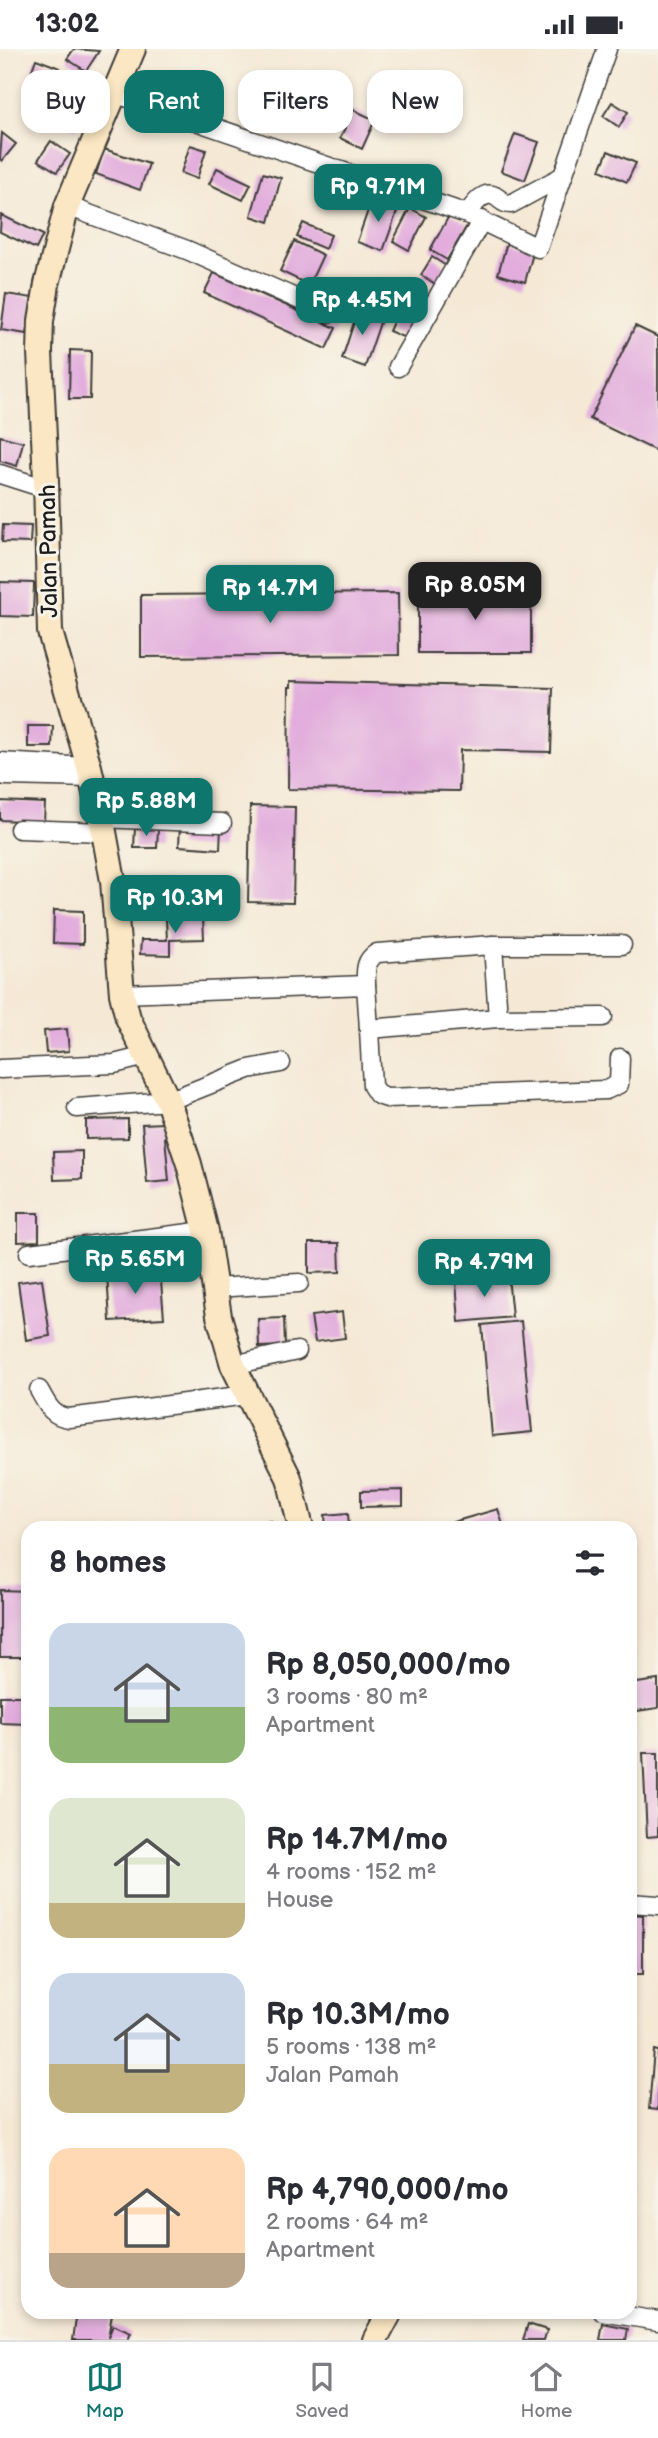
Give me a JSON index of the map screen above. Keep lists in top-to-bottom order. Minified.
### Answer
{"streets":{"street":["Jalan Pamah"]},"page":{"status":"13:02","chip":["Buy","Rent","Filters","New"],"price":["Rp 9.71M","Rp 4.45M","Rp 8.05M","Rp 14.7M","Rp 5.88M","Rp 10.3M","Rp 5.65M","Rp 4.79M"],"heading":"8 homes","list":[{"name":"Rp 8,050,000/mo","note":"3 rooms · 80 m² · Apartment"},{"name":"Rp 14.7M/mo","note":"4 rooms · 152 m² · House"},{"name":"Rp 10.3M/mo","note":"5 rooms · 138 m² · Jalan Pamah"},{"name":"Rp 4,790,000/mo","note":"2 rooms · 64 m² · Apartment"}],"tabs":["Map","Saved","Home"]}}
